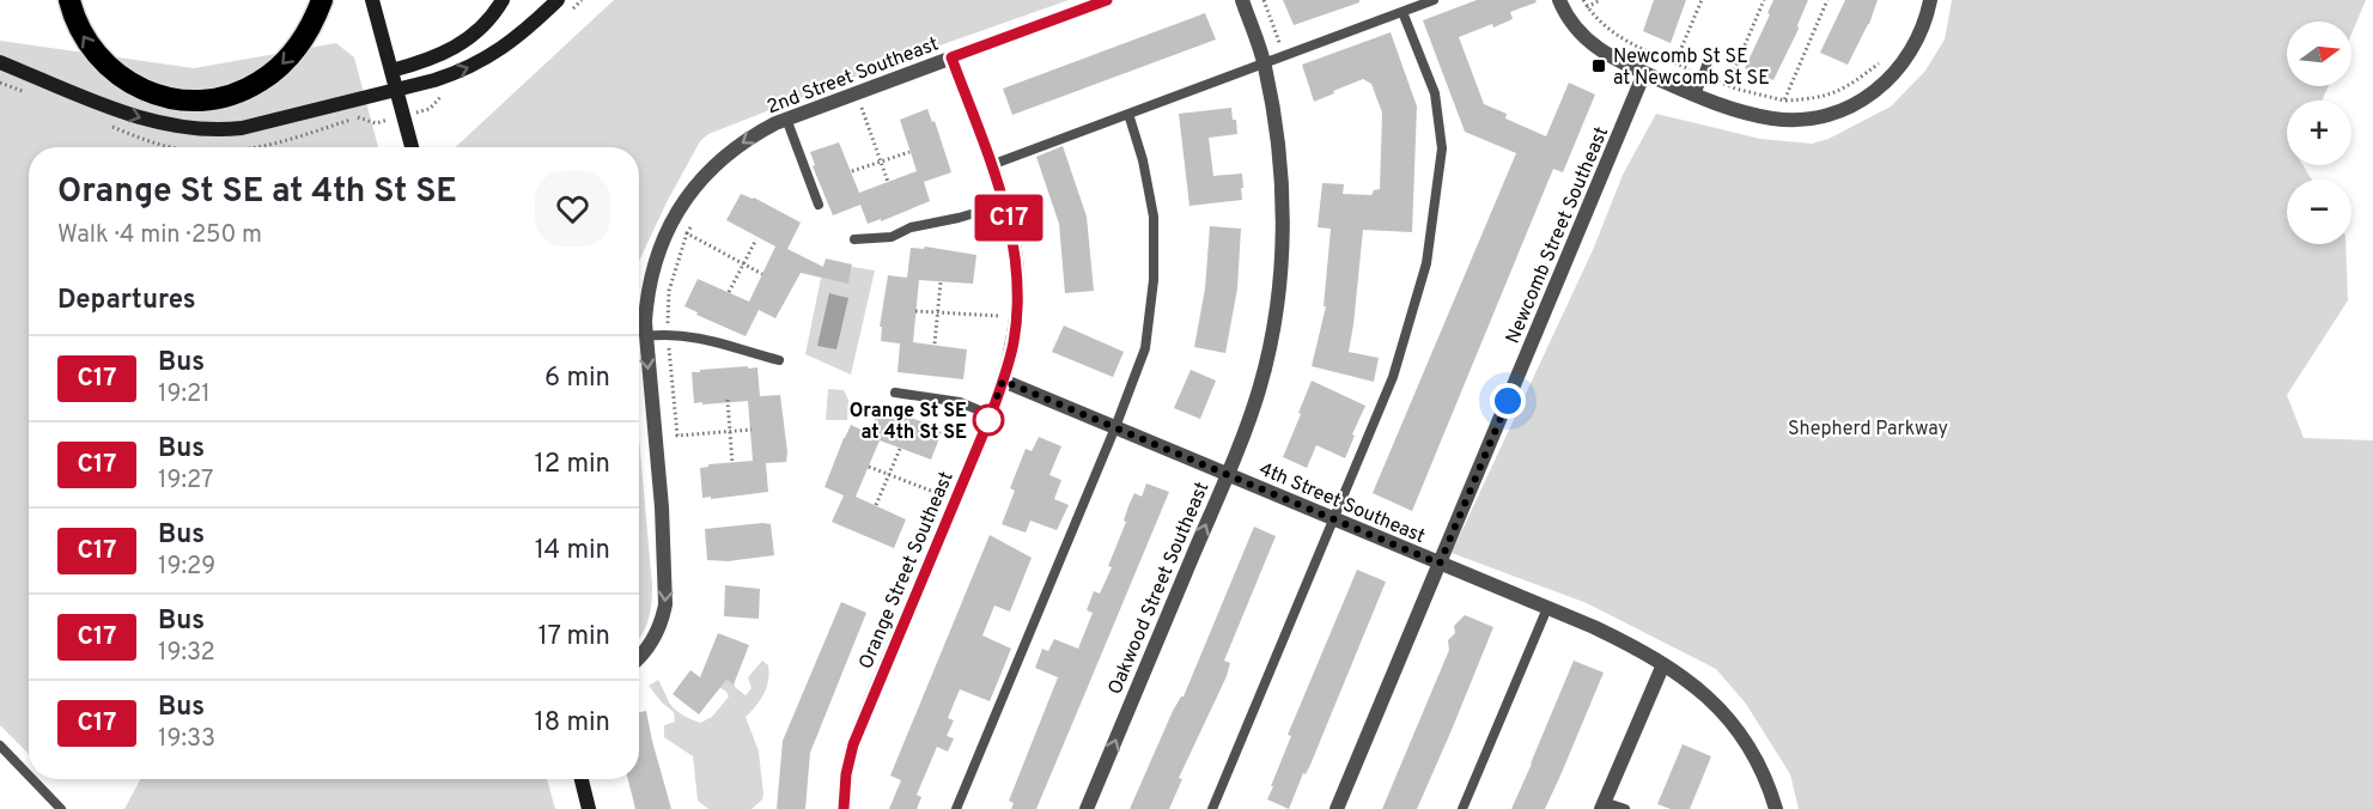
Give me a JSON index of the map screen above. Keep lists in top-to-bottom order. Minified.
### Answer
{"streets":{"street":["2nd Street Southeast","Newcomb Street Southeast","4th Street Southeast","Orange Street Southeast","Oakwood Street Southeast"]},"crossings":[["2nd Street Southeast","Orange Street Southeast"],["Newcomb Street Southeast","4th Street Southeast"],["4th Street Southeast","Orange Street Southeast"],["4th Street Southeast","Oakwood Street Southeast"]],"one_way":["2nd Street Southeast","Oakwood Street Southeast"],"parks":["Shepherd Parkway"],"places":{"transit":["Newcomb St SE at Newcomb St SE"],"other":["Orange St SE at 4th St SE"]},"lines":["bus line C17"],"north":"right","page":{"on_map":"C17","map_buttons":["+","−"],"heading":[["Orange St SE at 4th St SE","Walk · 4 min · 250 m"],"Departures"],"list":[{"mark":"C17","name":"Bus","note":"19:21","value":"6 min"},{"mark":"C17","name":"Bus","note":"19:27","value":"12 min"},{"mark":"C17","name":"Bus","note":"19:29","value":"14 min"},{"mark":"C17","name":"Bus","note":"19:32","value":"17 min"},{"mark":"C17","name":"Bus","note":"19:33","value":"18 min"}]}}
